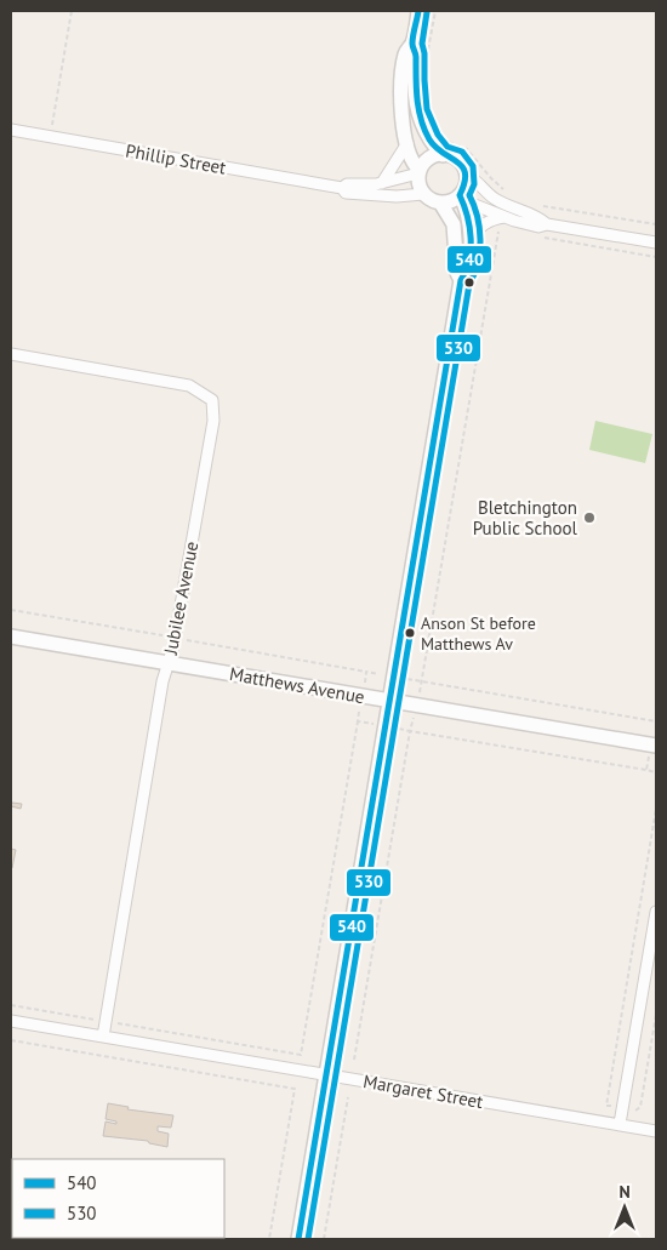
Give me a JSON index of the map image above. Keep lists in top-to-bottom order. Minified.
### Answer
{"streets":{"street":["Phillip Street","Jubilee Avenue","Matthews Avenue","Margaret Street"]},"crossings":[["Jubilee Avenue","Matthews Avenue"],["Jubilee Avenue","Margaret Street"]],"places":["Bletchington Public School","Anson St before Matthews Av"],"lines":["transit line 540","transit line 530"],"legend":["540","530"],"north":"top"}
